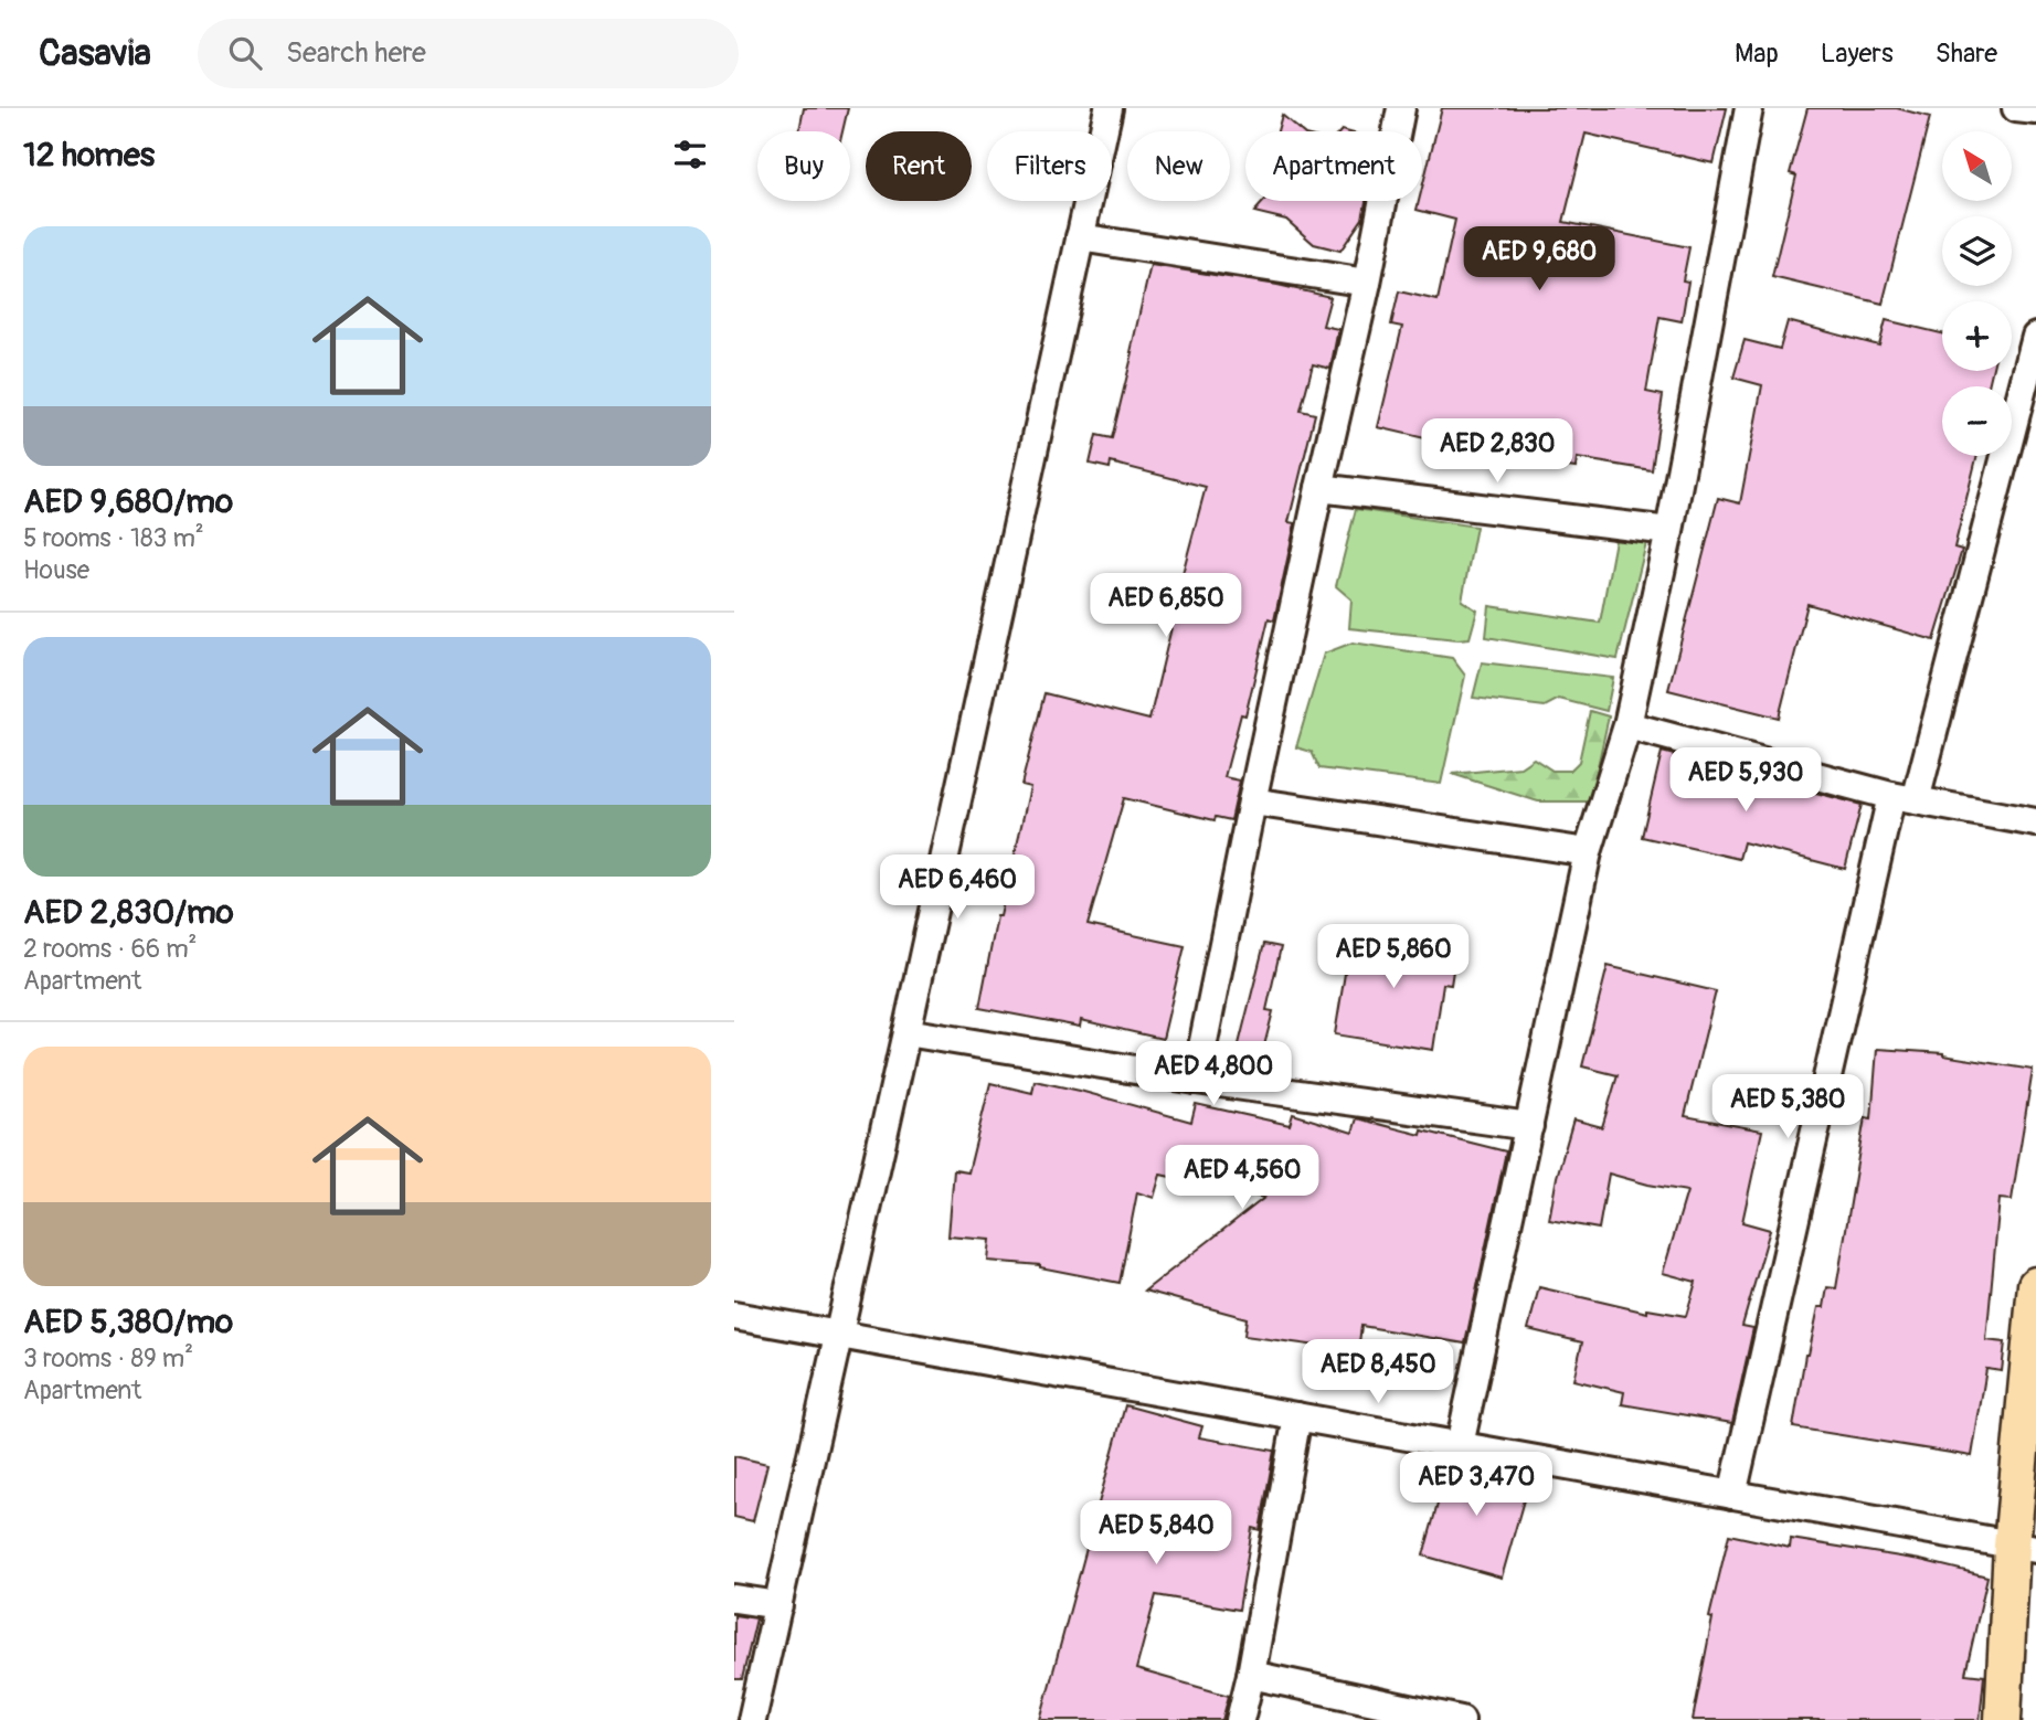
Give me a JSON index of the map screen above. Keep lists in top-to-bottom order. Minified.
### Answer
{"north":"top left","page":{"header":"Casavia","search":"Search here","nav":["Map","Layers","Share"],"heading":"12 homes","map_buttons":["+","−"],"chip":["Buy","Rent","Filters","New","Apartment"],"list":[{"name":"AED 9,680/mo","note":"5 rooms · 183 m² · House"},{"name":"AED 2,830/mo","note":"2 rooms · 66 m² · Apartment"},{"name":"AED 5,380/mo","note":"3 rooms · 89 m² · Apartment"}],"price":["AED 9,680","AED 2,830","AED 6,850","AED 5,930","AED 6,460","AED 5,860","AED 4,800","AED 5,380","AED 4,560","AED 8,450","AED 3,470","AED 5,840"]}}
